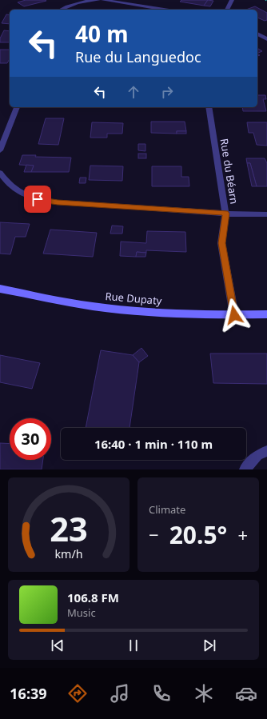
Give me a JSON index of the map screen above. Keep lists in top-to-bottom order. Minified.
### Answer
{"streets":{"street":["Rue du Béarn","Rue Dupaty"]},"crossings":[["Rue du Béarn","Rue Dupaty"]],"page":{"turn":["40 m","Rue du Languedoc"],"limit":"30","trip":"16:40 · 1 min · 110 m","tile":"Climate","heat":["−","20.5°","+"],"song":["106.8 FM","Music"],"tabs":"16:39","gauge":["23","km/h"]}}
